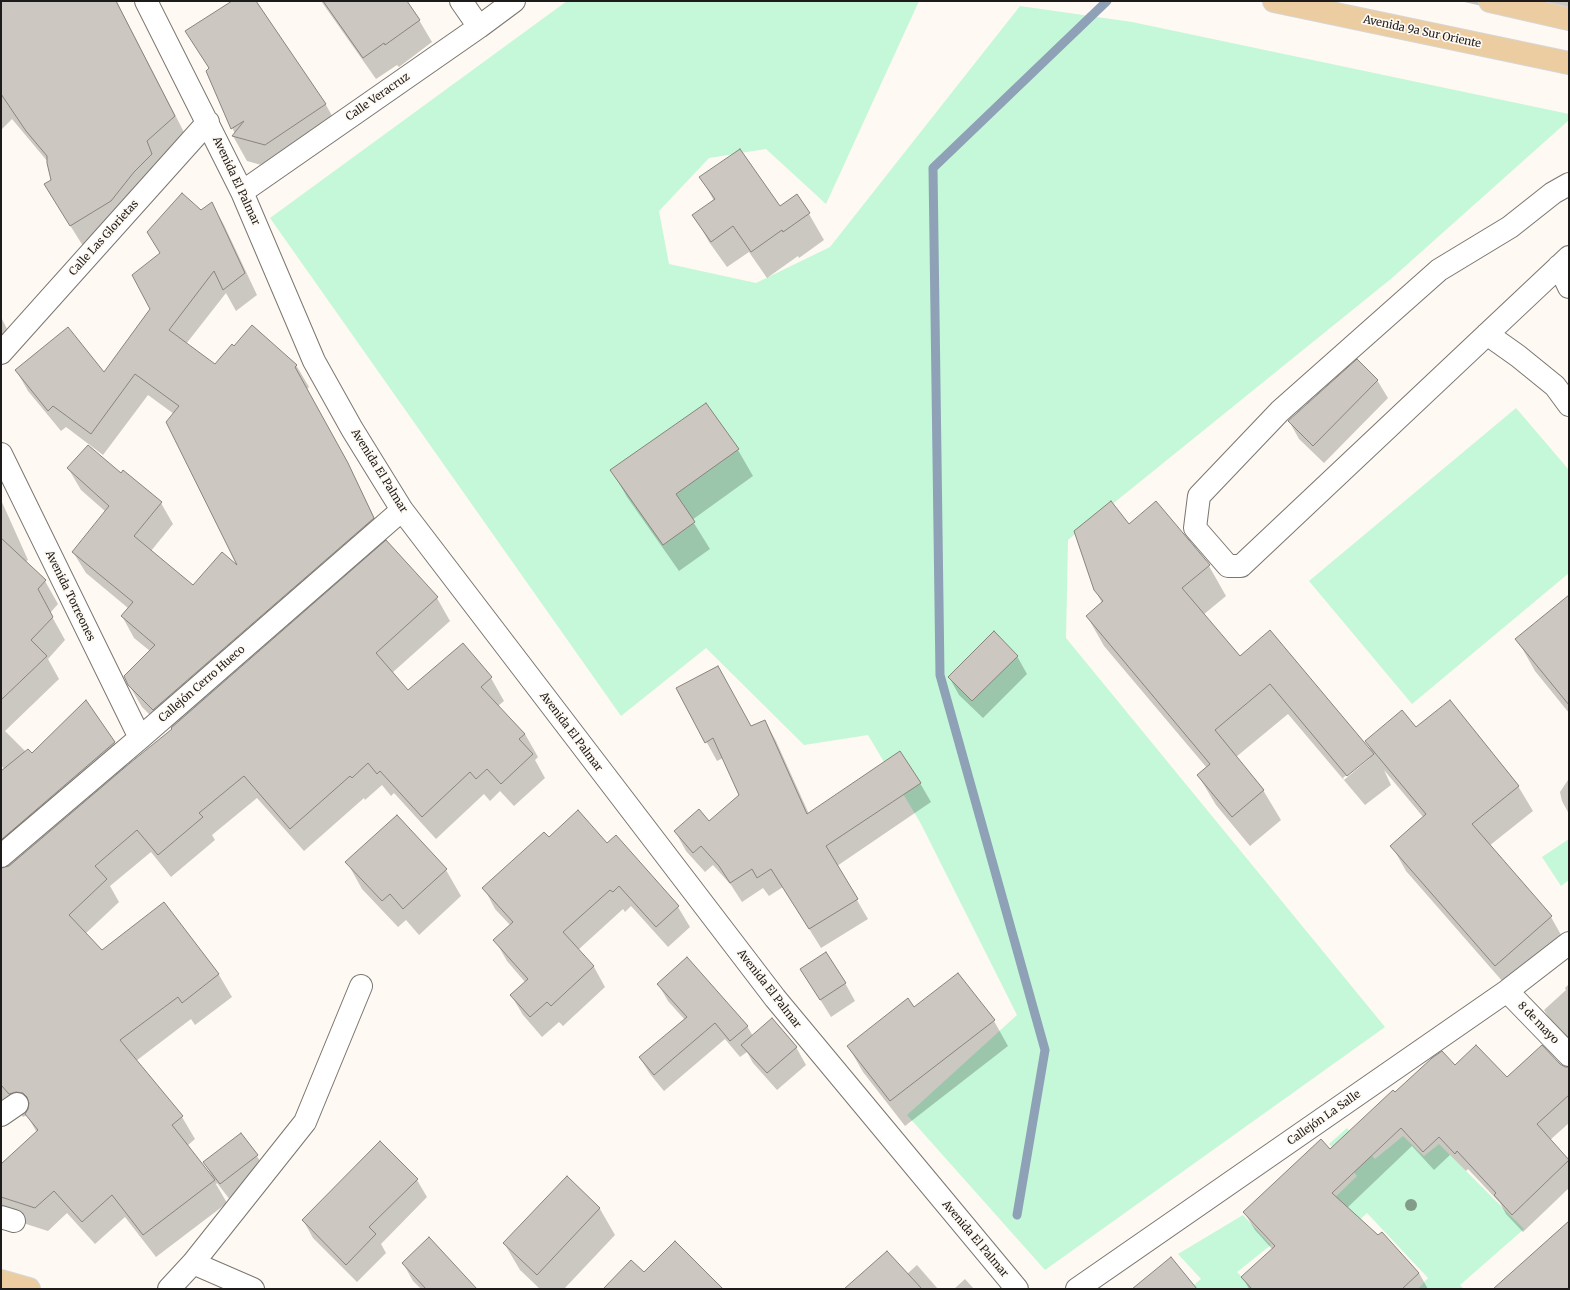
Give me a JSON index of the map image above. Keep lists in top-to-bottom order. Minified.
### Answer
{"streets":{"main road":["Avenida 9a Sur Oriente"],"street":["Calle Veracruz","Avenida El Palmar","Calle Las Glorietas","Avenida Torreones","Callejón Cerro Hueco","8 de mayo","Callejón La Salle"]},"crossings":[["Calle Veracruz","Avenida El Palmar"],["Avenida El Palmar","Calle Las Glorietas"],["Avenida El Palmar","Callejón Cerro Hueco"],["Avenida Torreones","Callejón Cerro Hueco"],["8 de mayo","Callejón La Salle"]]}
